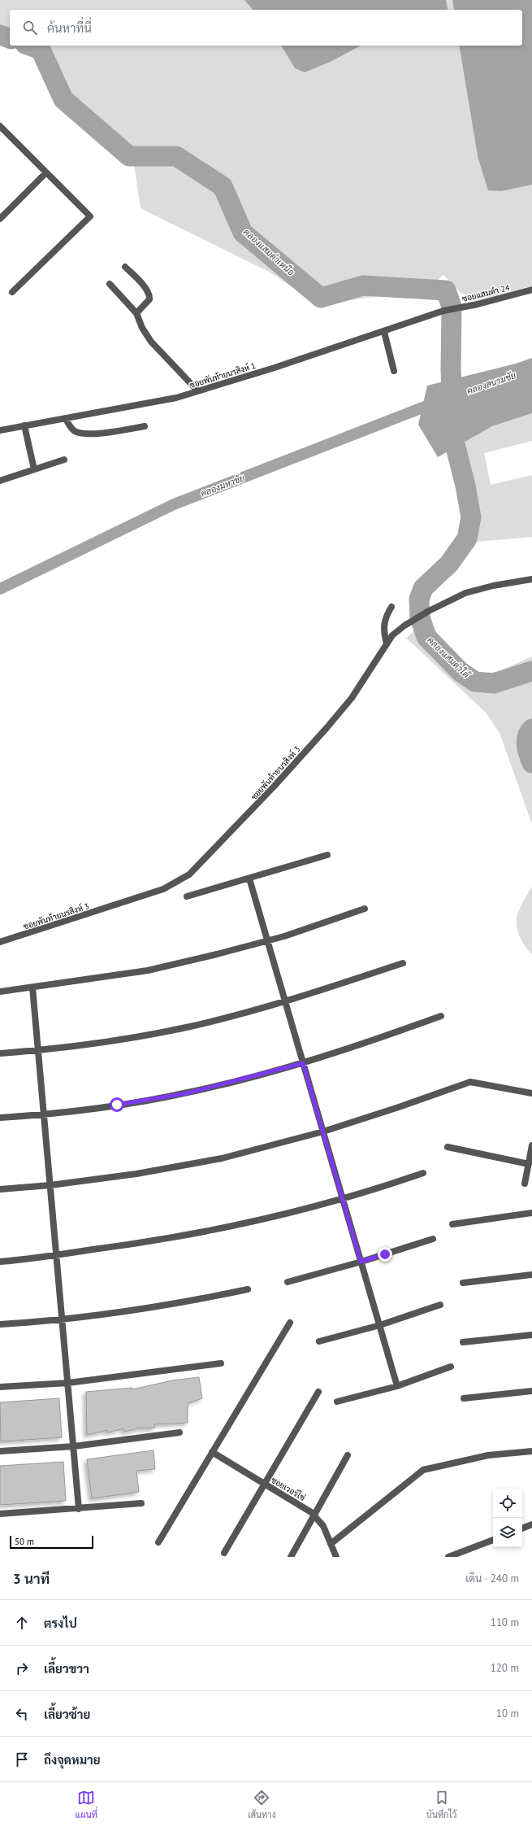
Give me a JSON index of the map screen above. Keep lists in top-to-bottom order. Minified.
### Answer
{"streets":{"street":["ซอยแสมดำ 24","ซอยพันท้ายนรสิงห์ 1","ซอยพันท้ายนรสิงห์ 3","ซอยเวอร์โซ่"]},"crossings":[["ซอยแสมดำ 24","ซอยพันท้ายนรสิงห์ 1"]],"water":["คลองแสมดำเหนือ","คลองสนามชัย","คลองมหาชัย","คลองแสมดำใต้"],"scale_bar":"50 m","page":{"search":"ค้นหาที่นี่","scale":"50 m","heading":["3 นาที","เดิน · 240 m"],"list":[["ตรงไป","110 m"],["เลี้ยวขวา","120 m"],["เลี้ยวซ้าย","10 m"],"ถึงจุดหมาย"],"nav":["แผนที่","เส้นทาง","บันทึกไว้"]}}
